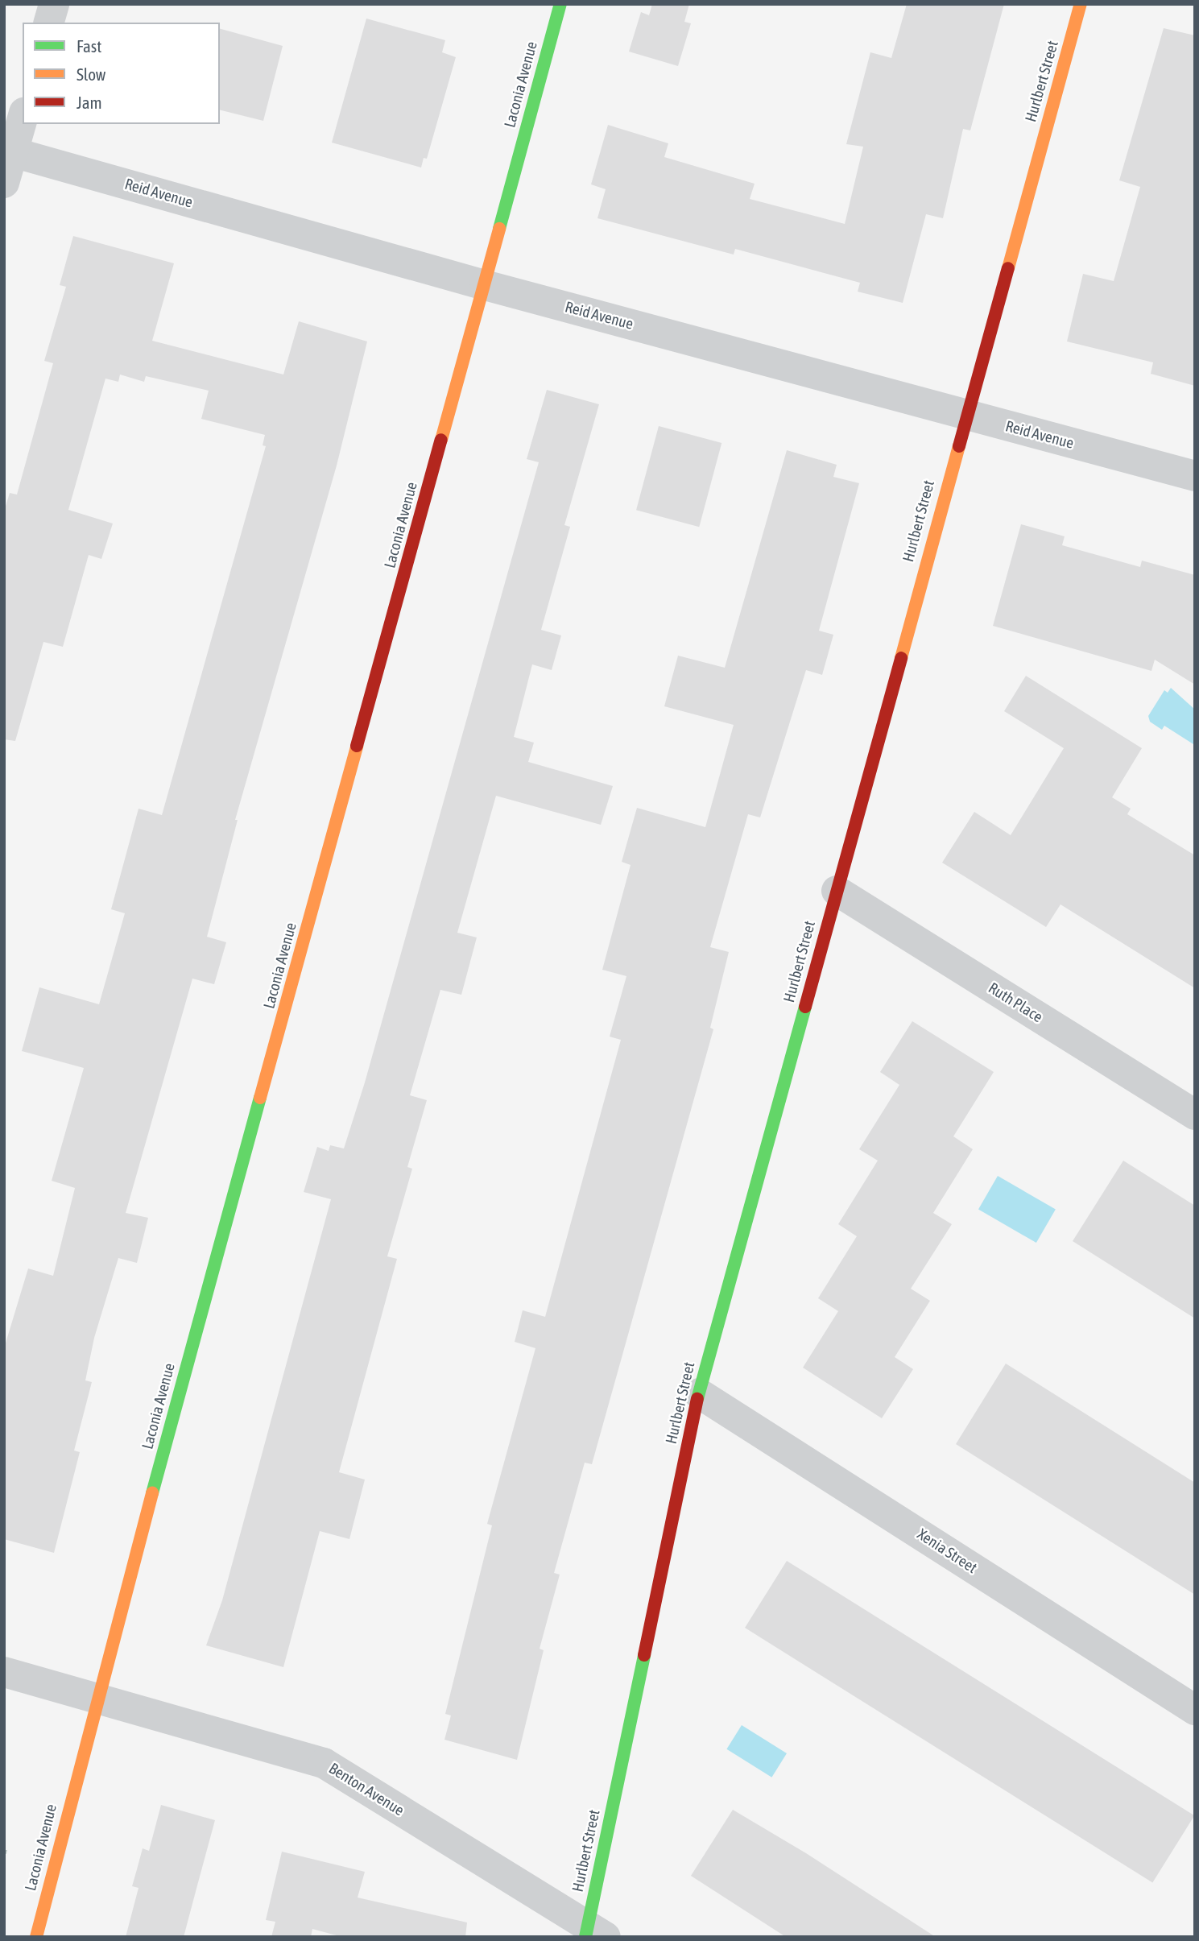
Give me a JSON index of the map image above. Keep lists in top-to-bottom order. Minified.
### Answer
{"streets":{"street":["Hurlbert Street","Laconia Avenue","Reid Avenue","Ruth Place","Xenia Street","Benton Avenue"]},"crossings":[["Hurlbert Street","Reid Avenue"],["Hurlbert Street","Ruth Place"],["Hurlbert Street","Xenia Street"],["Hurlbert Street","Benton Avenue"],["Laconia Avenue","Reid Avenue"],["Laconia Avenue","Benton Avenue"]],"legend":["Fast","Slow","Jam"]}
